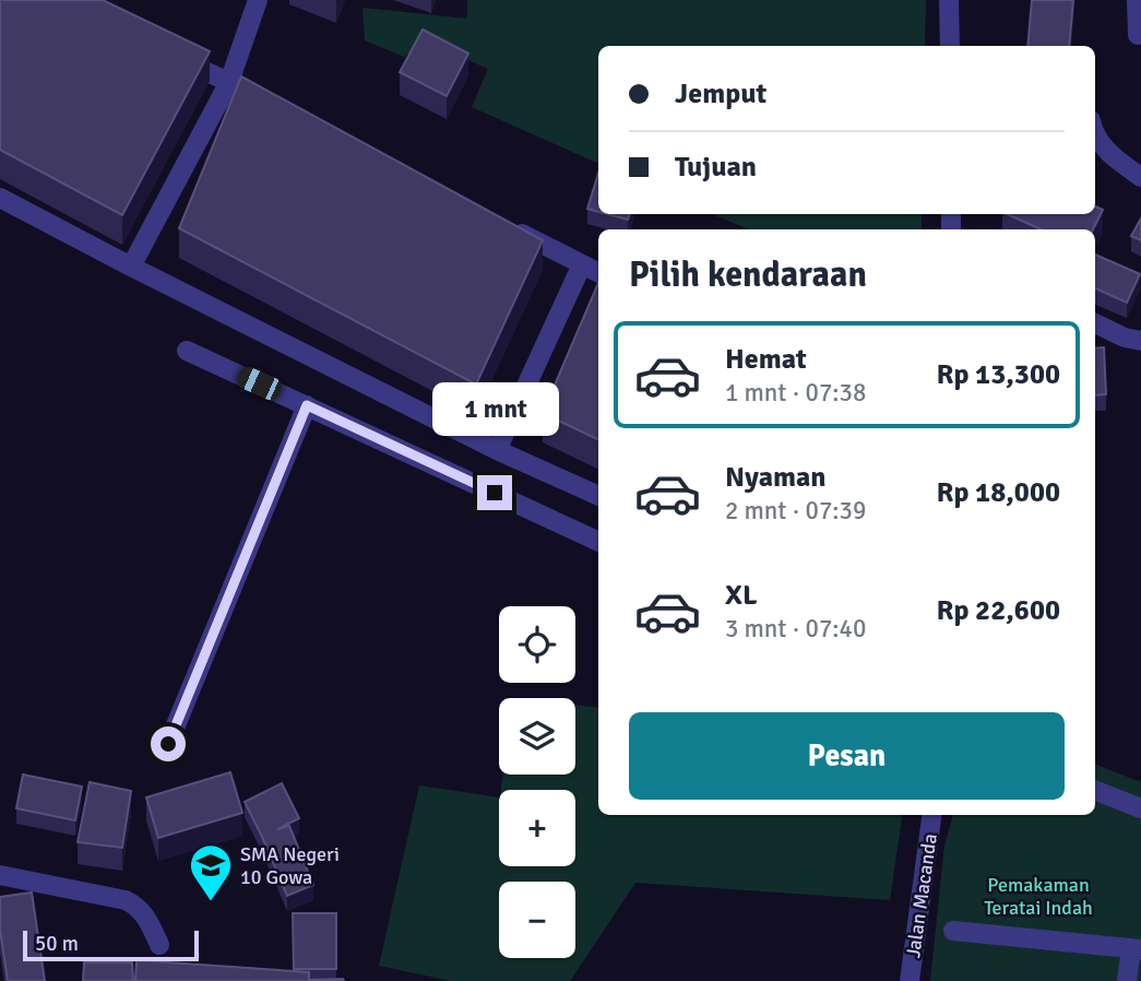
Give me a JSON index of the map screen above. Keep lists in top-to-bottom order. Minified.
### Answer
{"streets":{"street":["Jalan Macanda"]},"parks":["Pemakaman Teratai Indah"],"places":{"school or university":["SMA Negeri 10 Gowa"]},"scale_bar":"50 m","page":{"banner":["Jemput","Tujuan"],"heading":"Pilih kendaraan","list":[{"name":"Hemat","note":"1 mnt · 07:38","value":"Rp 13,300"},{"name":"Nyaman","note":"2 mnt · 07:39","value":"Rp 18,000"},{"name":"XL","note":"3 mnt · 07:40","value":"Rp 22,600"}],"bubble":"1 mnt","map_buttons":["+","−"],"buttons":"Pesan","scale":"50 m"}}
